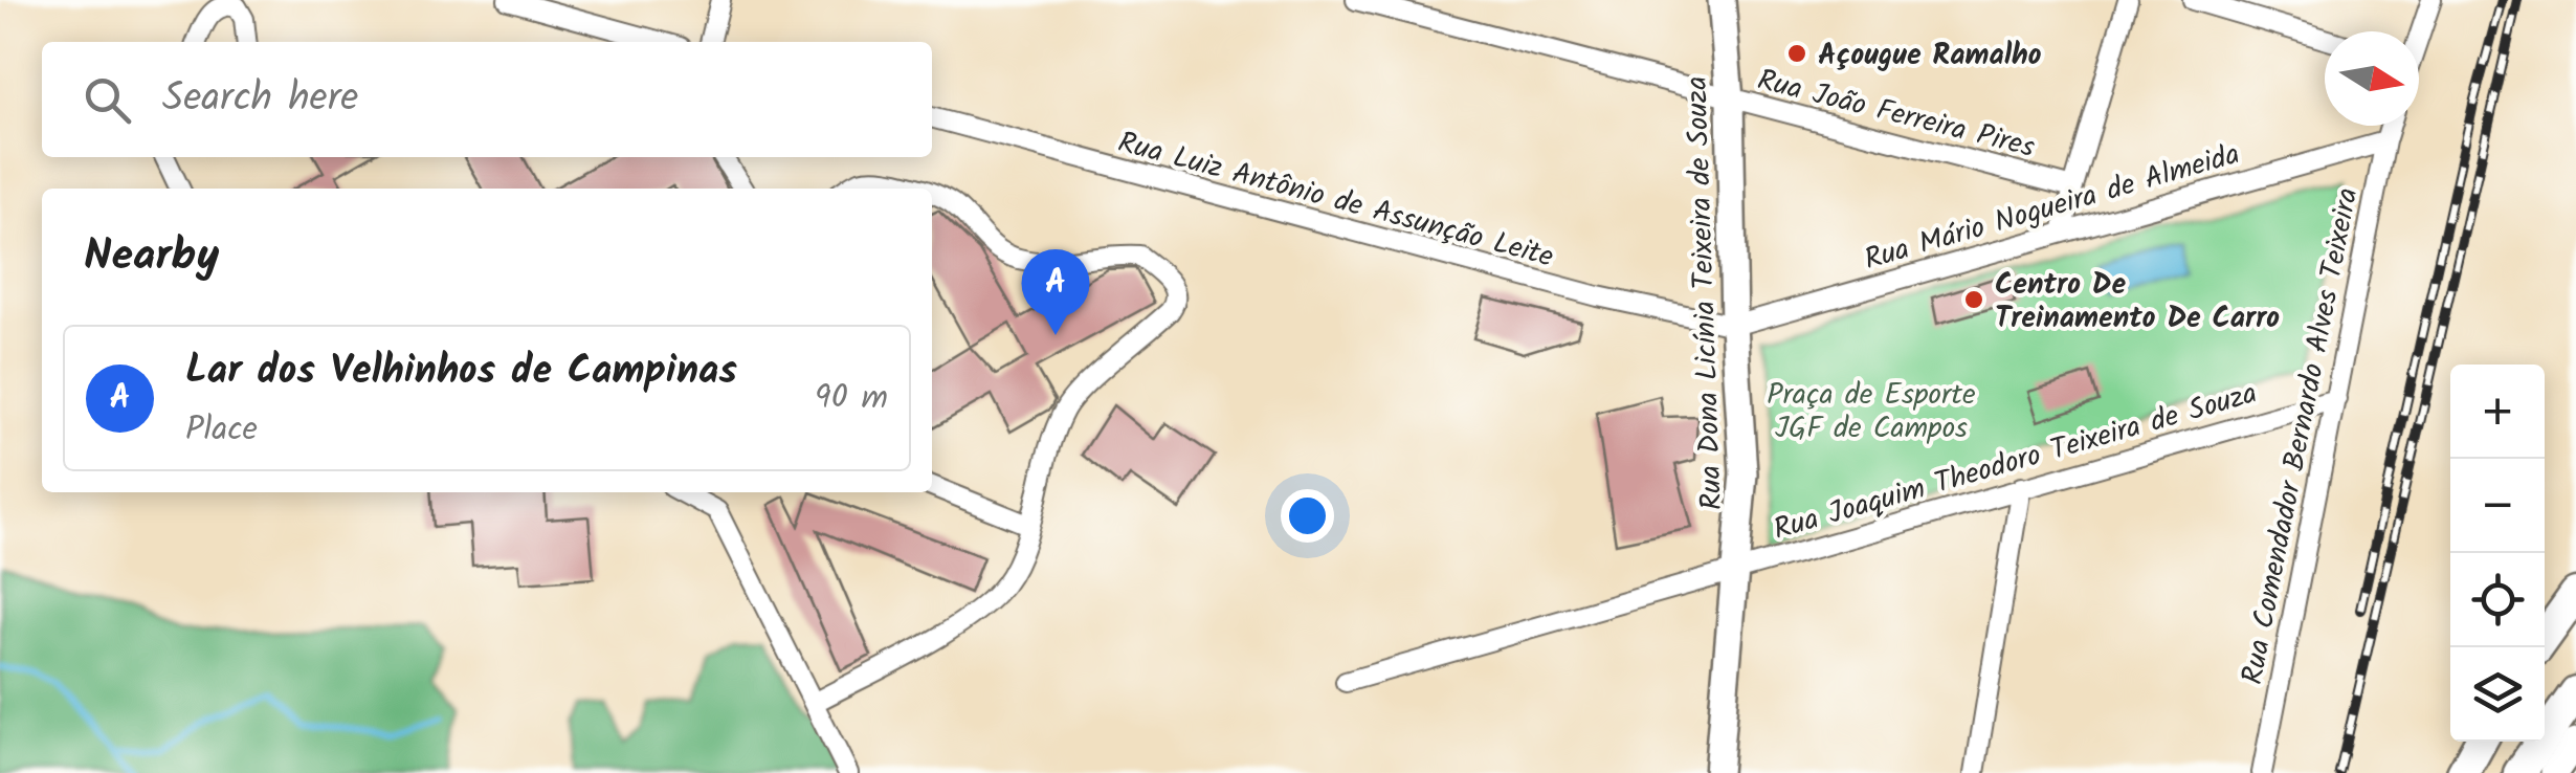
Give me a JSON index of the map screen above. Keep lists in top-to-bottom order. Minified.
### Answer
{"streets":{"main road":["Rua Dona Licínia Teixeira de Souza"],"street":["Rua João Ferreira Pires","Rua Luiz Antônio de Assunção Leite","Rua Mário Nogueira de Almeida","Rua Comendador Bernardo Alves Teixeira","Rua Joaquim Theodoro Teixeira de Souza"]},"crossings":[["Rua João Ferreira Pires","Rua Dona Licínia Teixeira de Souza"],["Rua Luiz Antônio de Assunção Leite","Rua Mário Nogueira de Almeida"],["Rua Luiz Antônio de Assunção Leite","Rua Dona Licínia Teixeira de Souza"],["Rua Mário Nogueira de Almeida","Rua Dona Licínia Teixeira de Souza"],["Rua Mário Nogueira de Almeida","Rua Comendador Bernardo Alves Teixeira"],["Rua Dona Licínia Teixeira de Souza","Rua Joaquim Theodoro Teixeira de Souza"],["Rua Comendador Bernardo Alves Teixeira","Rua Joaquim Theodoro Teixeira de Souza"]],"parks":["Praça de Esporte JGF de Campos"],"places":["Açougue Ramalho","Centro De Treinamento De Carro"],"north":"right","page":{"search":"Search here","heading":"Nearby","pins":"A","list":[{"mark":"A","name":"Lar dos Velhinhos de Campinas","note":"Place","value":"90 m"}],"map_buttons":["+","−"]}}
